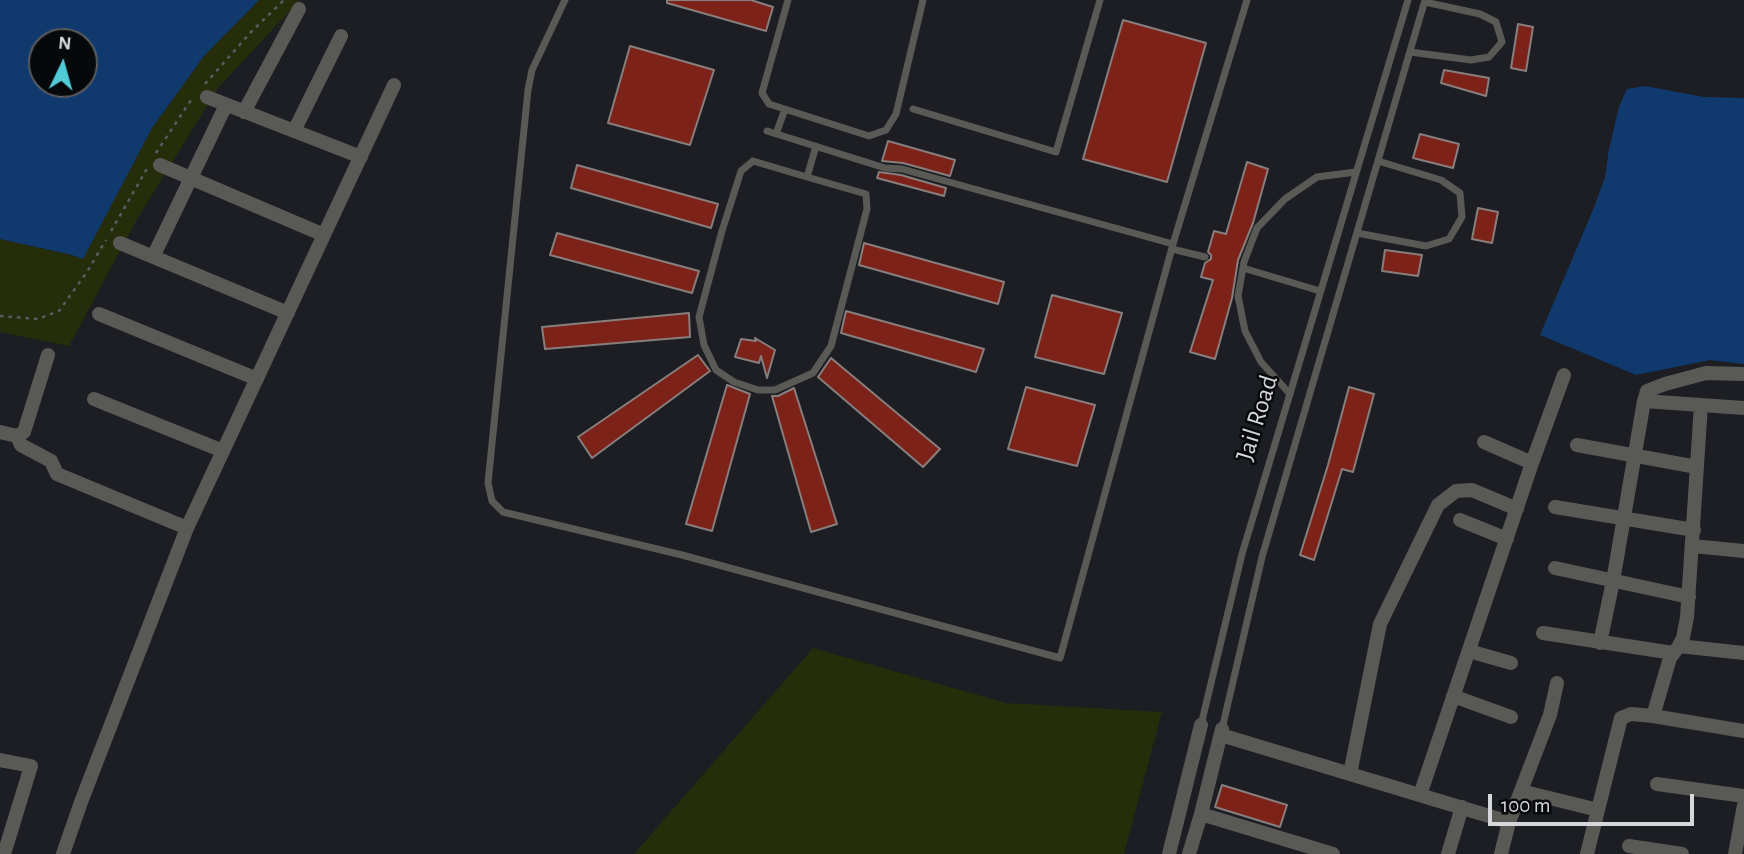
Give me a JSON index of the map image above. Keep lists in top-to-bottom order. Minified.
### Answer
{"streets":{"street":["Jail Road"]},"scale_bar":"100 m","north":"top"}
